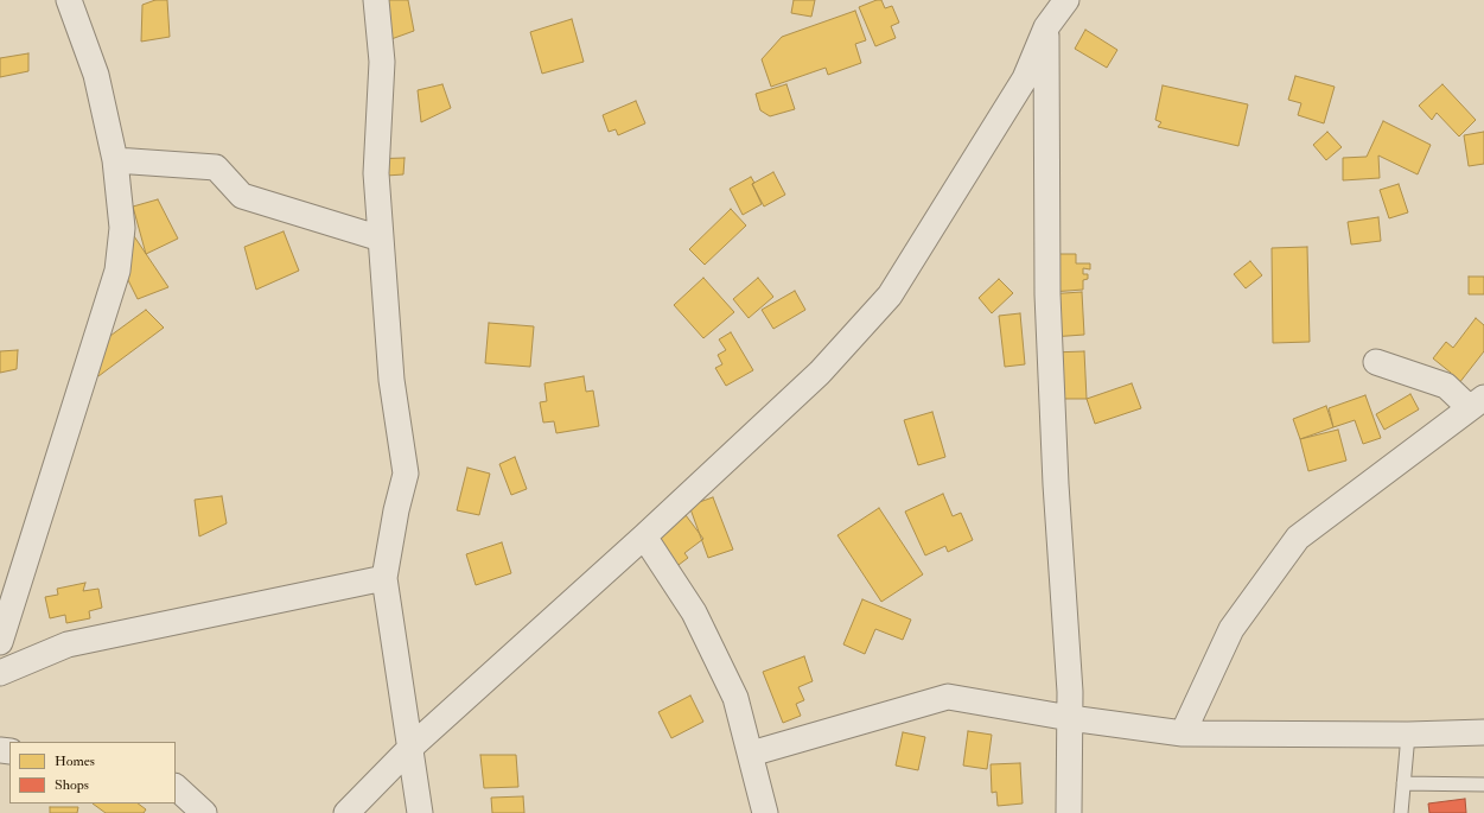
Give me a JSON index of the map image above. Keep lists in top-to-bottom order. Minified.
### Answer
{"legend":["Homes","Shops"]}
